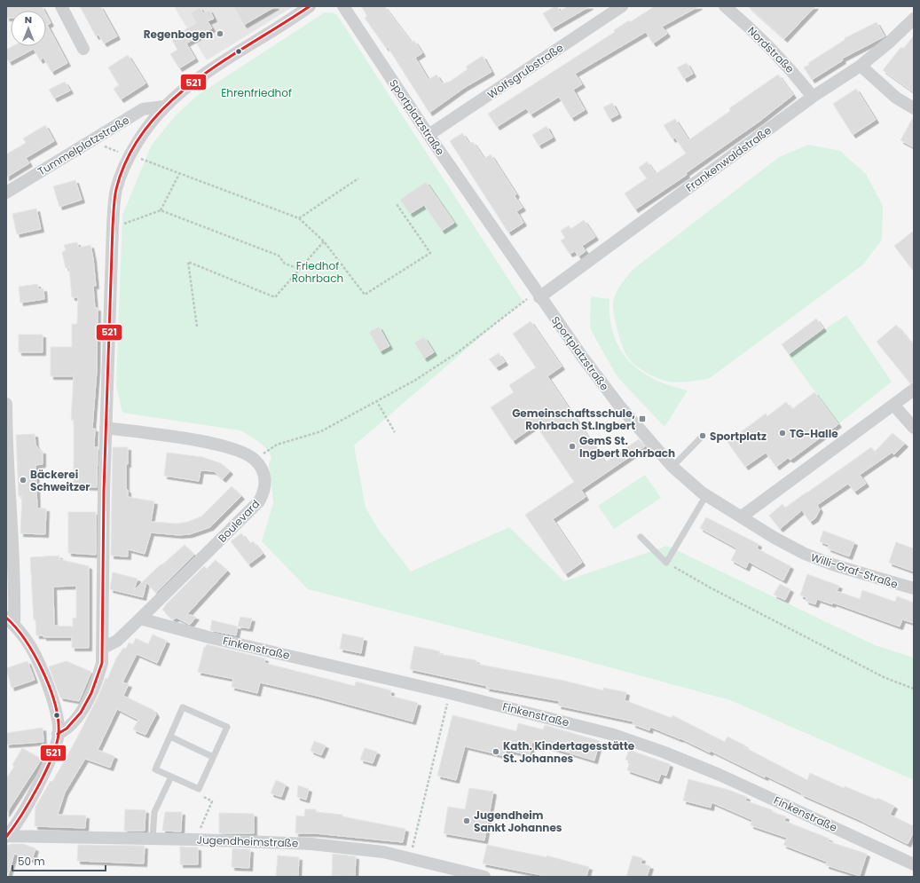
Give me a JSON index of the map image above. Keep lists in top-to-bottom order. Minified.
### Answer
{"streets":{"street":["Nordstraße","Wolfsgrubstraße","Sportplatzstraße","Tummelplatzstraße","Frankenwaldstraße","Boulevard","Willi-Graf-Straße","Finkenstraße","Jugendheimstraße"]},"crossings":[["Nordstraße","Frankenwaldstraße"],["Wolfsgrubstraße","Sportplatzstraße"],["Sportplatzstraße","Frankenwaldstraße"],["Sportplatzstraße","Willi-Graf-Straße"],["Boulevard","Finkenstraße"]],"parks":["Ehrenfriedhof","Friedhof Rohrbach"],"places":{"other":["Regenbogen","TG-Halle","Sportplatz","GemS St. Ingbert Rohrbach","Bäckerei Schweitzer","Kath. Kindertagesstätte St. Johannes","Jugendheim Sankt Johannes"],"transit":["Gemeinschaftsschule, Rohrbach St.Ingbert"]},"lines":["transit line 521"],"scale_bar":"50 m","north":"top"}
